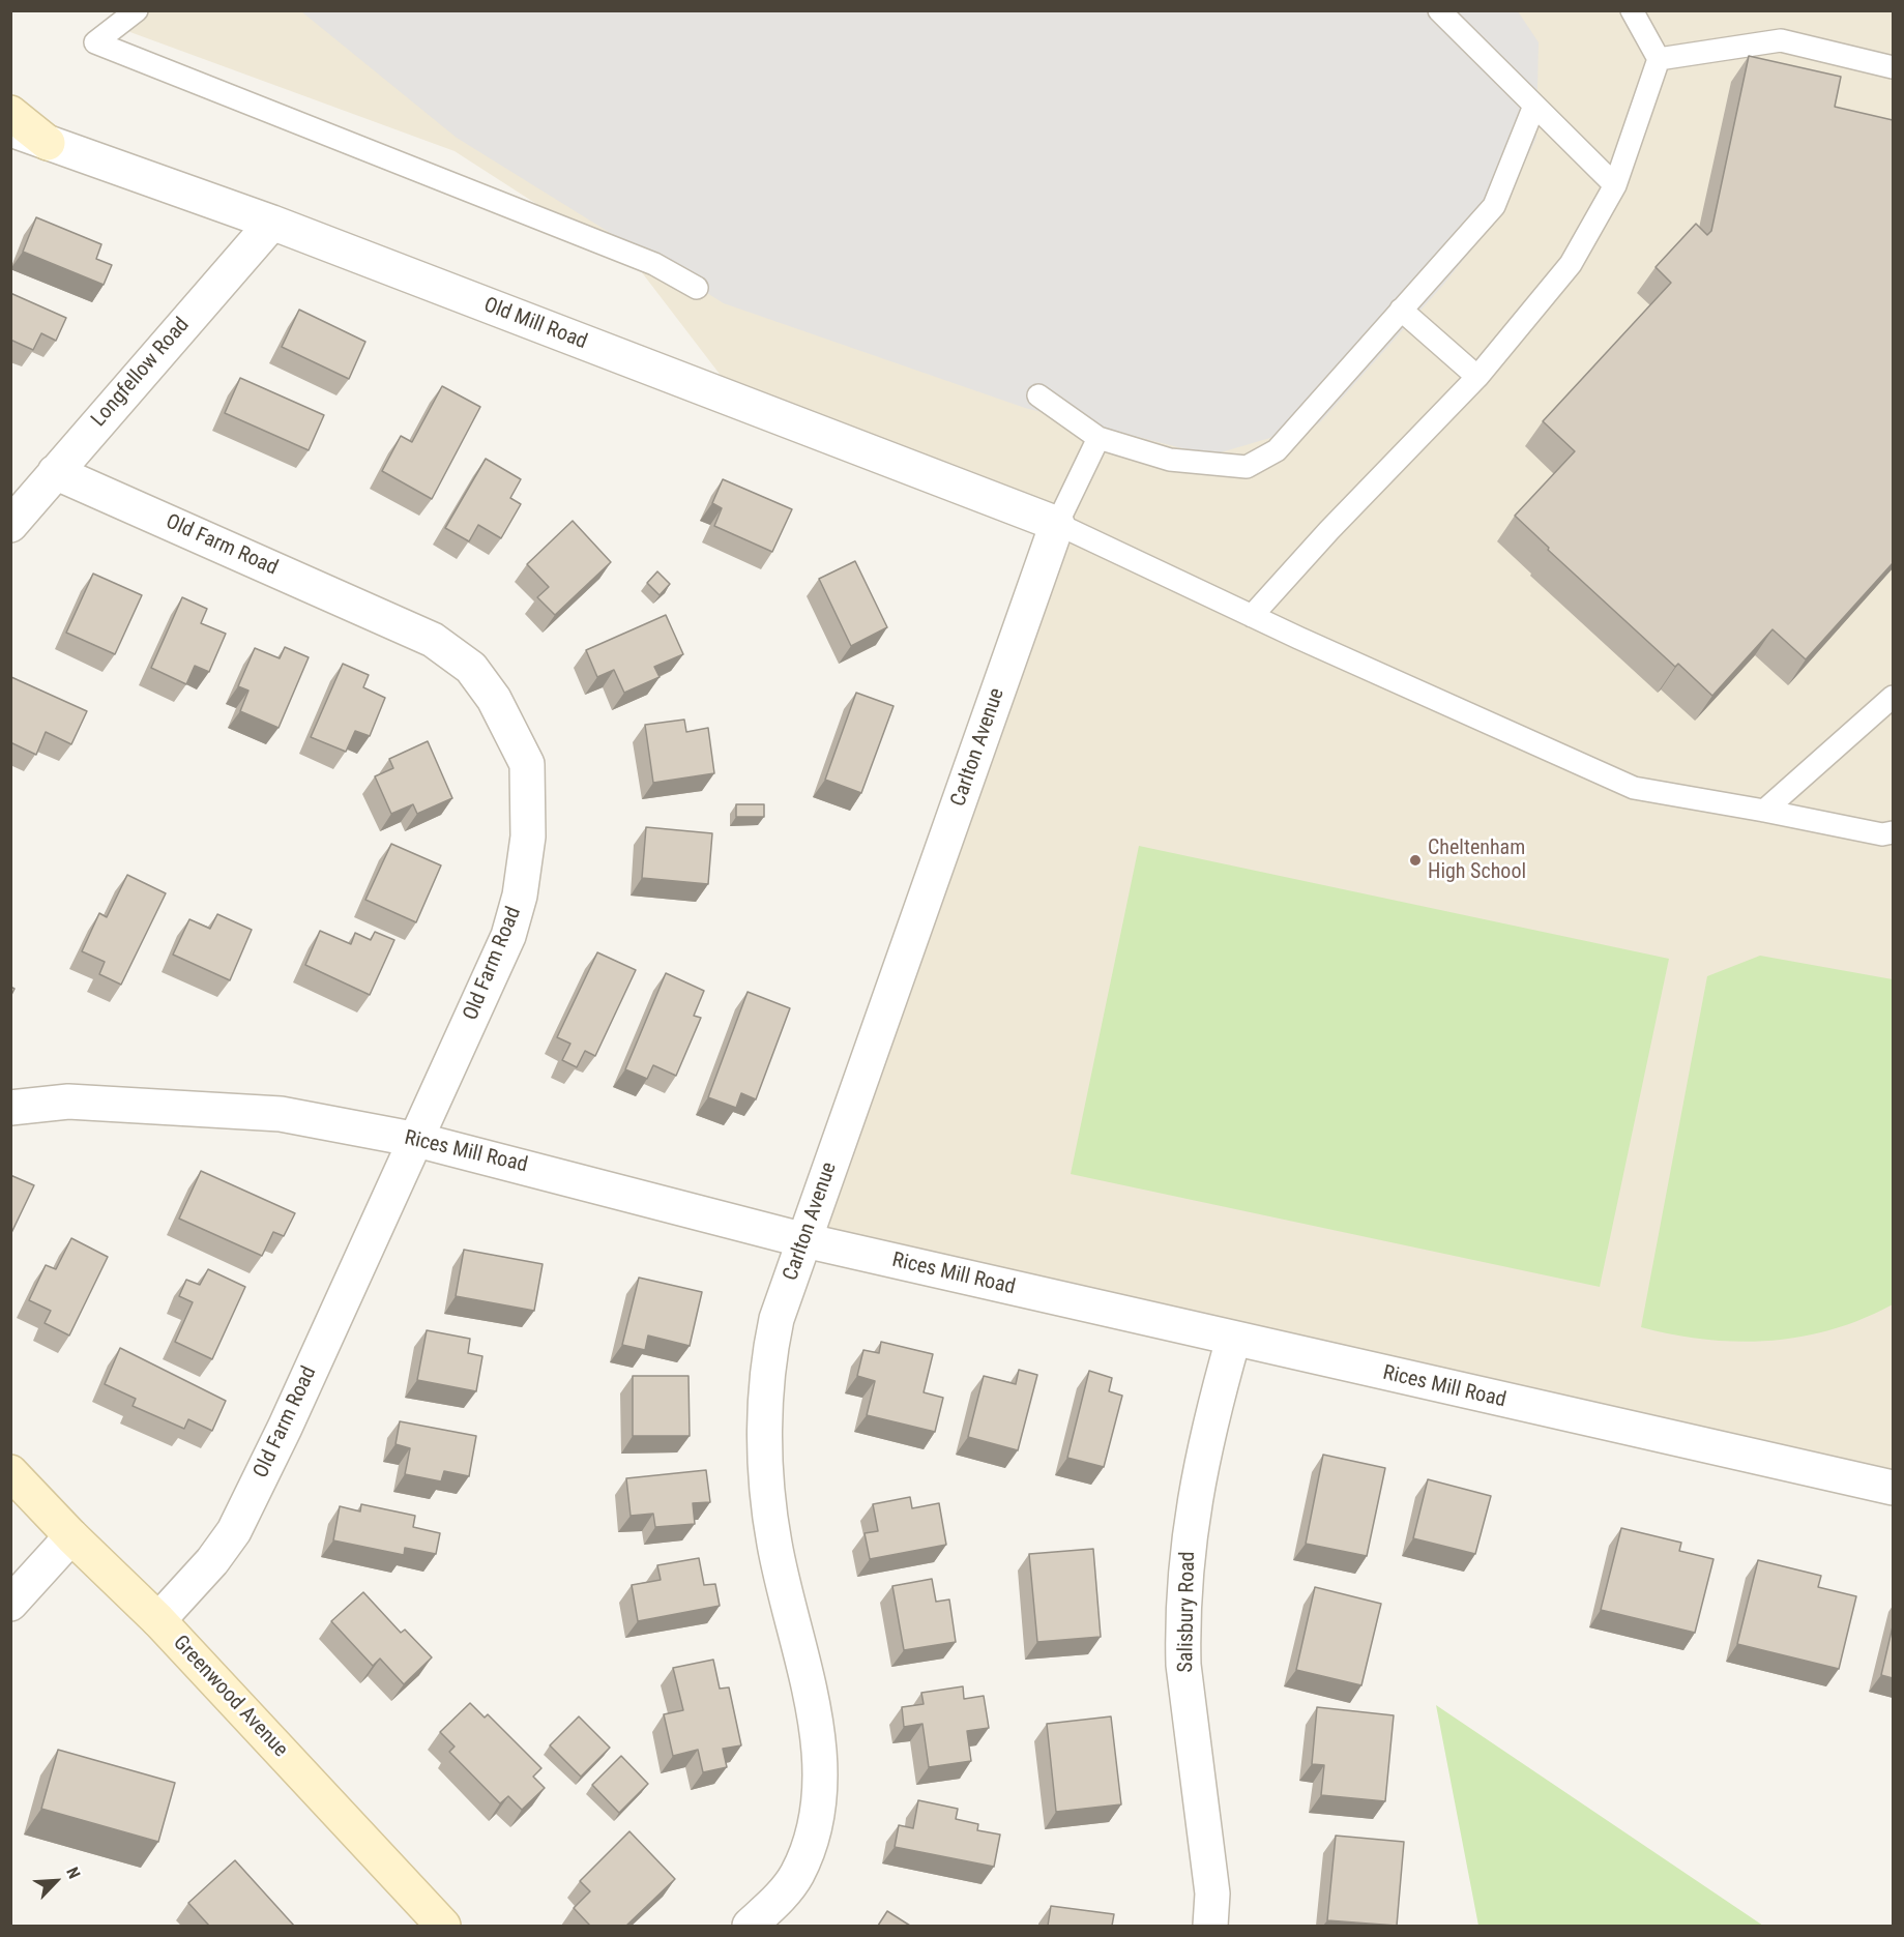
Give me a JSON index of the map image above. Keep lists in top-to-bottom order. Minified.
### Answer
{"streets":{"main road":["Greenwood Avenue"],"street":["Old Mill Road","Longfellow Road","Old Farm Road","Carlton Avenue","Rices Mill Road","Salisbury Road"]},"crossings":[["Old Mill Road","Longfellow Road"],["Old Mill Road","Carlton Avenue"],["Longfellow Road","Old Farm Road"],["Old Farm Road","Rices Mill Road"],["Old Farm Road","Greenwood Avenue"],["Carlton Avenue","Rices Mill Road"],["Rices Mill Road","Salisbury Road"]],"places":["Cheltenham High School"],"north":"top right"}
